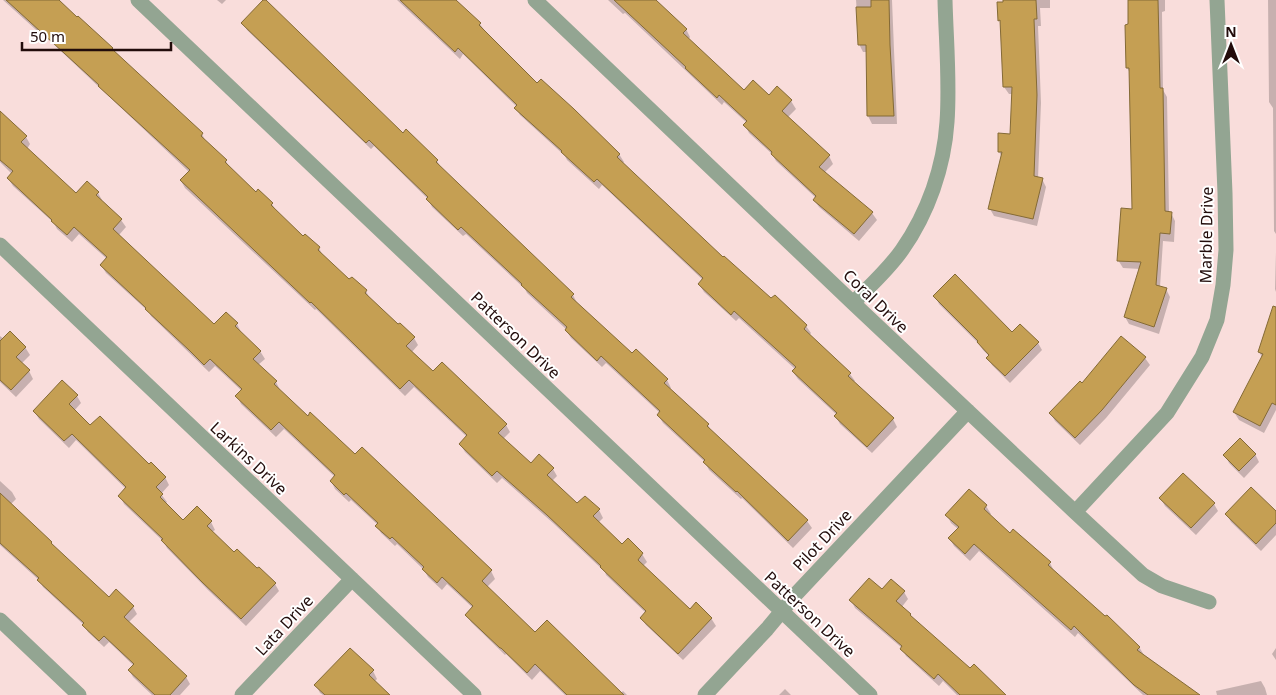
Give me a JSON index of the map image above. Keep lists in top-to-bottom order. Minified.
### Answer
{"streets":{"street":["Marble Drive","Coral Drive","Patterson Drive","Larkins Drive","Pilot Drive","Lata Drive"]},"crossings":[["Marble Drive","Coral Drive"],["Coral Drive","Pilot Drive"],["Patterson Drive","Pilot Drive"],["Larkins Drive","Lata Drive"]],"scale_bar":"50 m","north":"top"}
